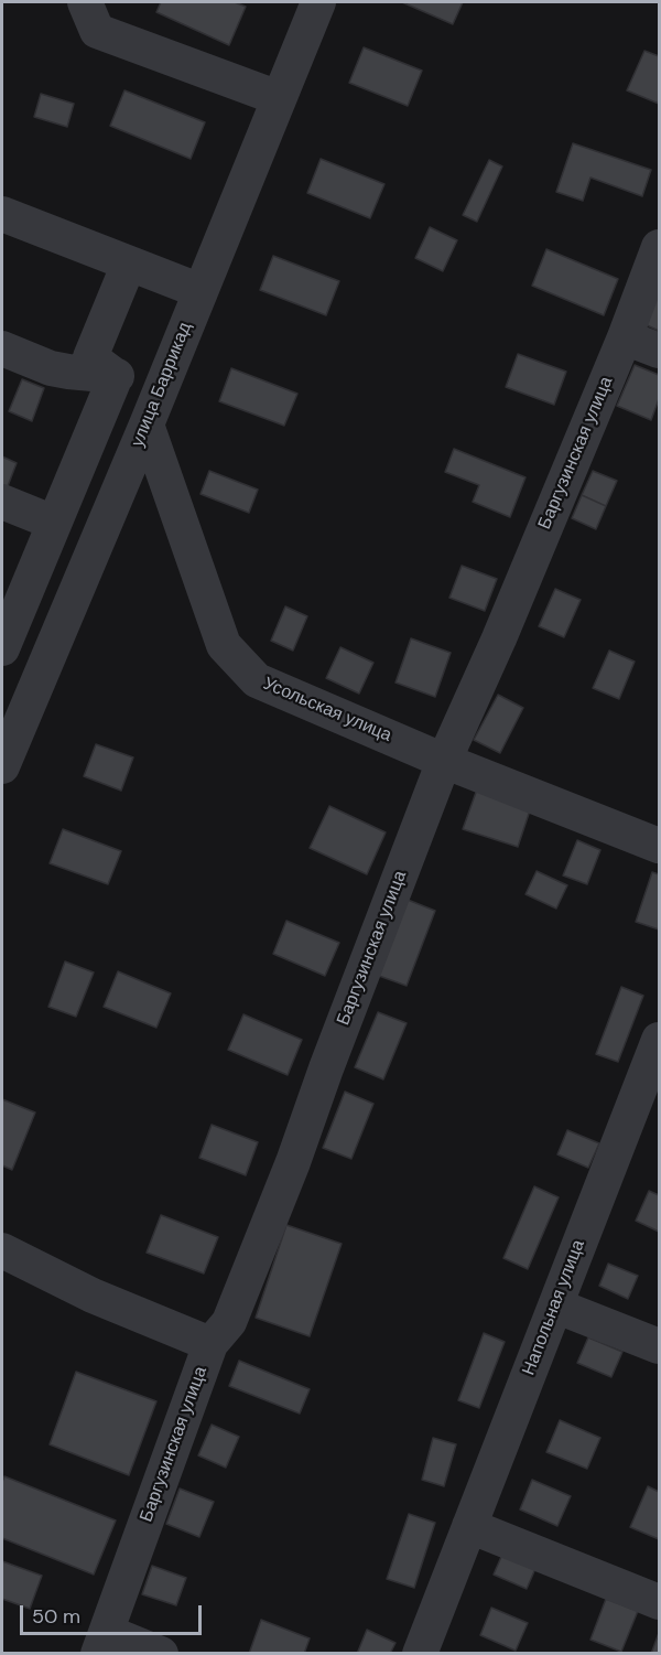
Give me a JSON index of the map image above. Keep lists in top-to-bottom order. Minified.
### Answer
{"streets":{"street":["улица Баррикад","Баргузинская улица","Усольская улица","Напольная улица"]},"crossings":[["улица Баррикад","Усольская улица"],["Баргузинская улица","Усольская улица"]],"scale_bar":"50 m"}
